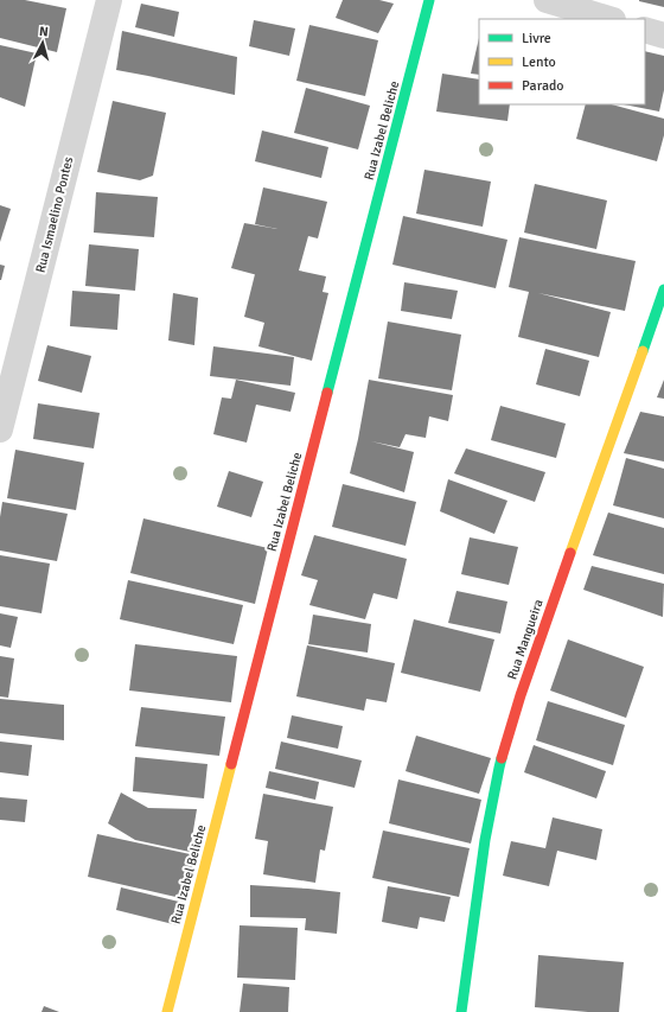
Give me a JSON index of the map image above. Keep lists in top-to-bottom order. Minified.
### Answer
{"streets":{"street":["Rua Izabel Beliche","Rua Ismaelino Pontes","Rua Mangueira"]},"legend":["Livre","Lento","Parado"],"north":"top"}
